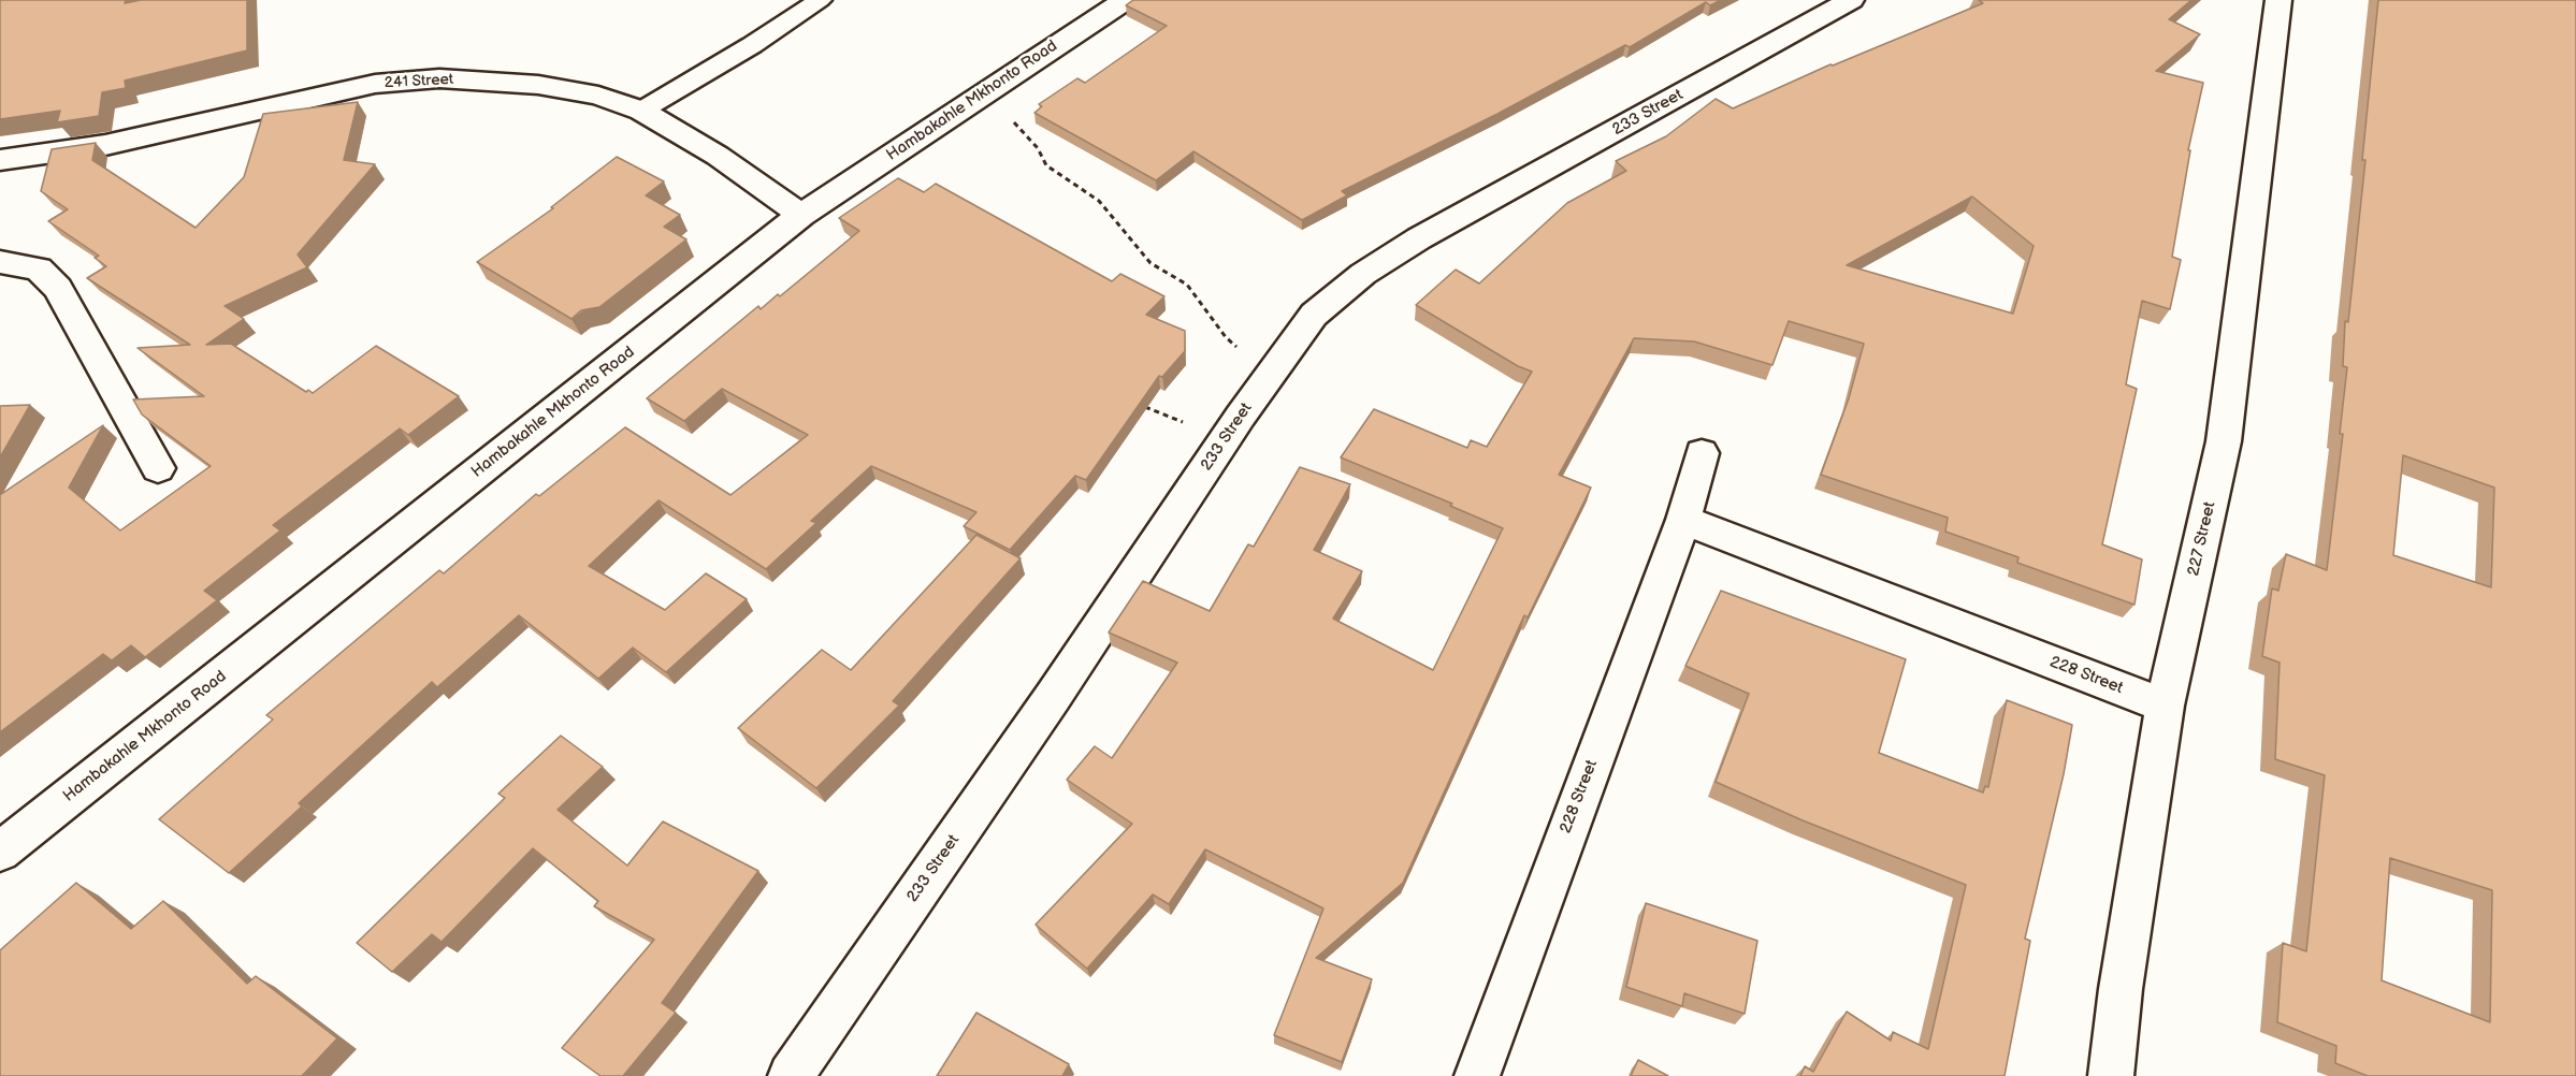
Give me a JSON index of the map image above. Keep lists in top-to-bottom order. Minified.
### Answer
{"streets":{"street":["241 Street","Hambakahle Mkhonto Road","233 Street","227 Street","228 Street"]},"crossings":[["241 Street","Hambakahle Mkhonto Road"],["227 Street","228 Street"]]}
